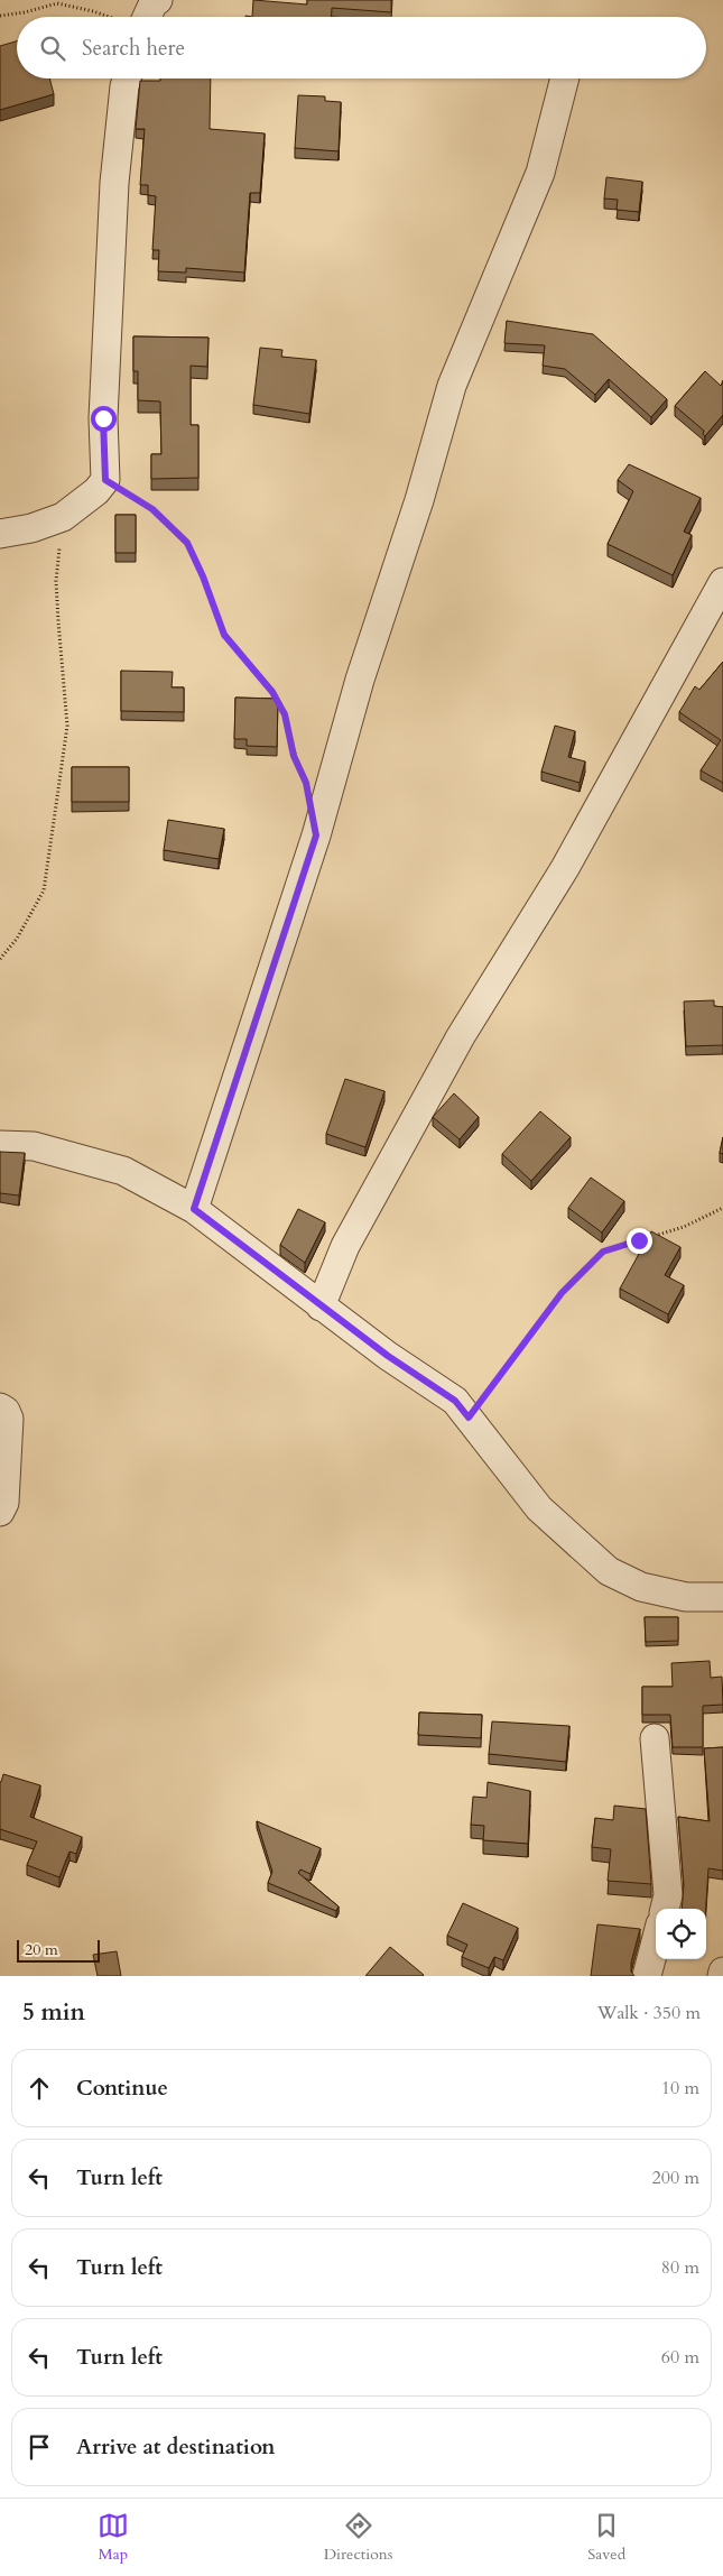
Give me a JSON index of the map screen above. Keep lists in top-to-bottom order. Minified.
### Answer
{"scale_bar":"20 m","page":{"search":"Search here","scale":"20 m","heading":["5 min","Walk · 350 m"],"list":[["Continue","10 m"],["Turn left","200 m"],["Turn left","80 m"],["Turn left","60 m"],"Arrive at destination"],"nav":["Map","Directions","Saved"]}}
